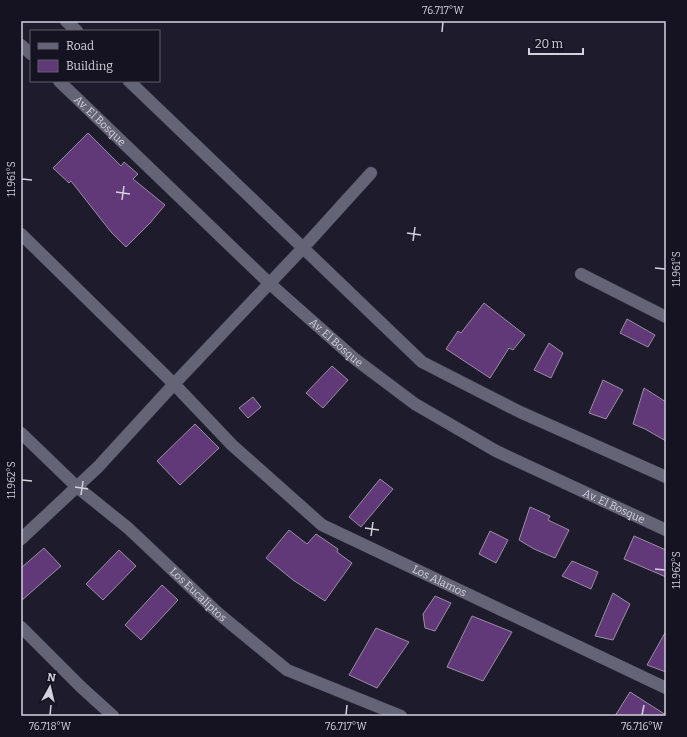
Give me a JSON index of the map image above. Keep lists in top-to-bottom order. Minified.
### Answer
{"streets":{"street":["Av. El Bosque","Los Alamos","Los Eucaliptos"]},"legend":["Road","Building"],"scale_bar":"20 m","north":"top","coordinates":["76.717°W","11.961°S","11.962°S","76.718°W","76.716°W"]}
